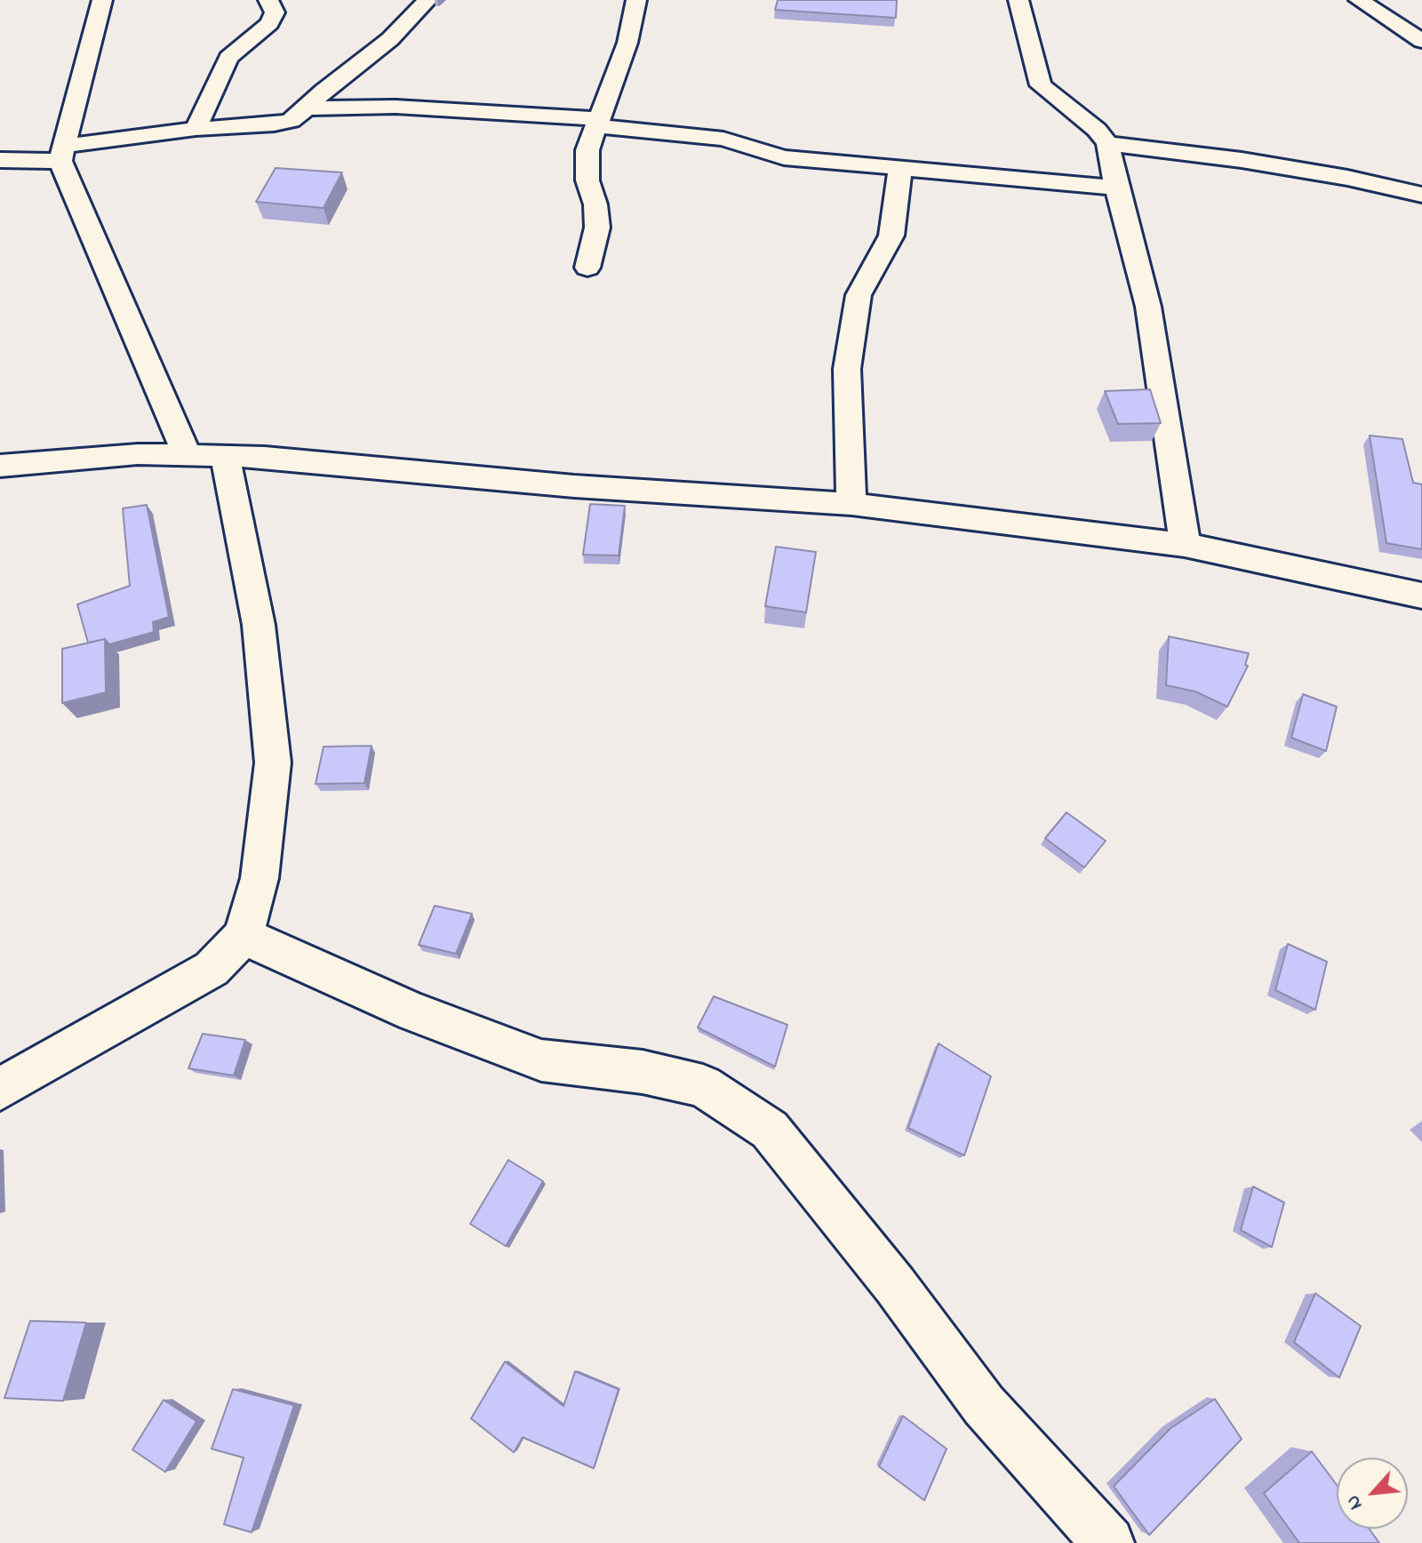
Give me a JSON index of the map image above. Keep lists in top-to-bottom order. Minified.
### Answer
{"north":"bottom left"}
